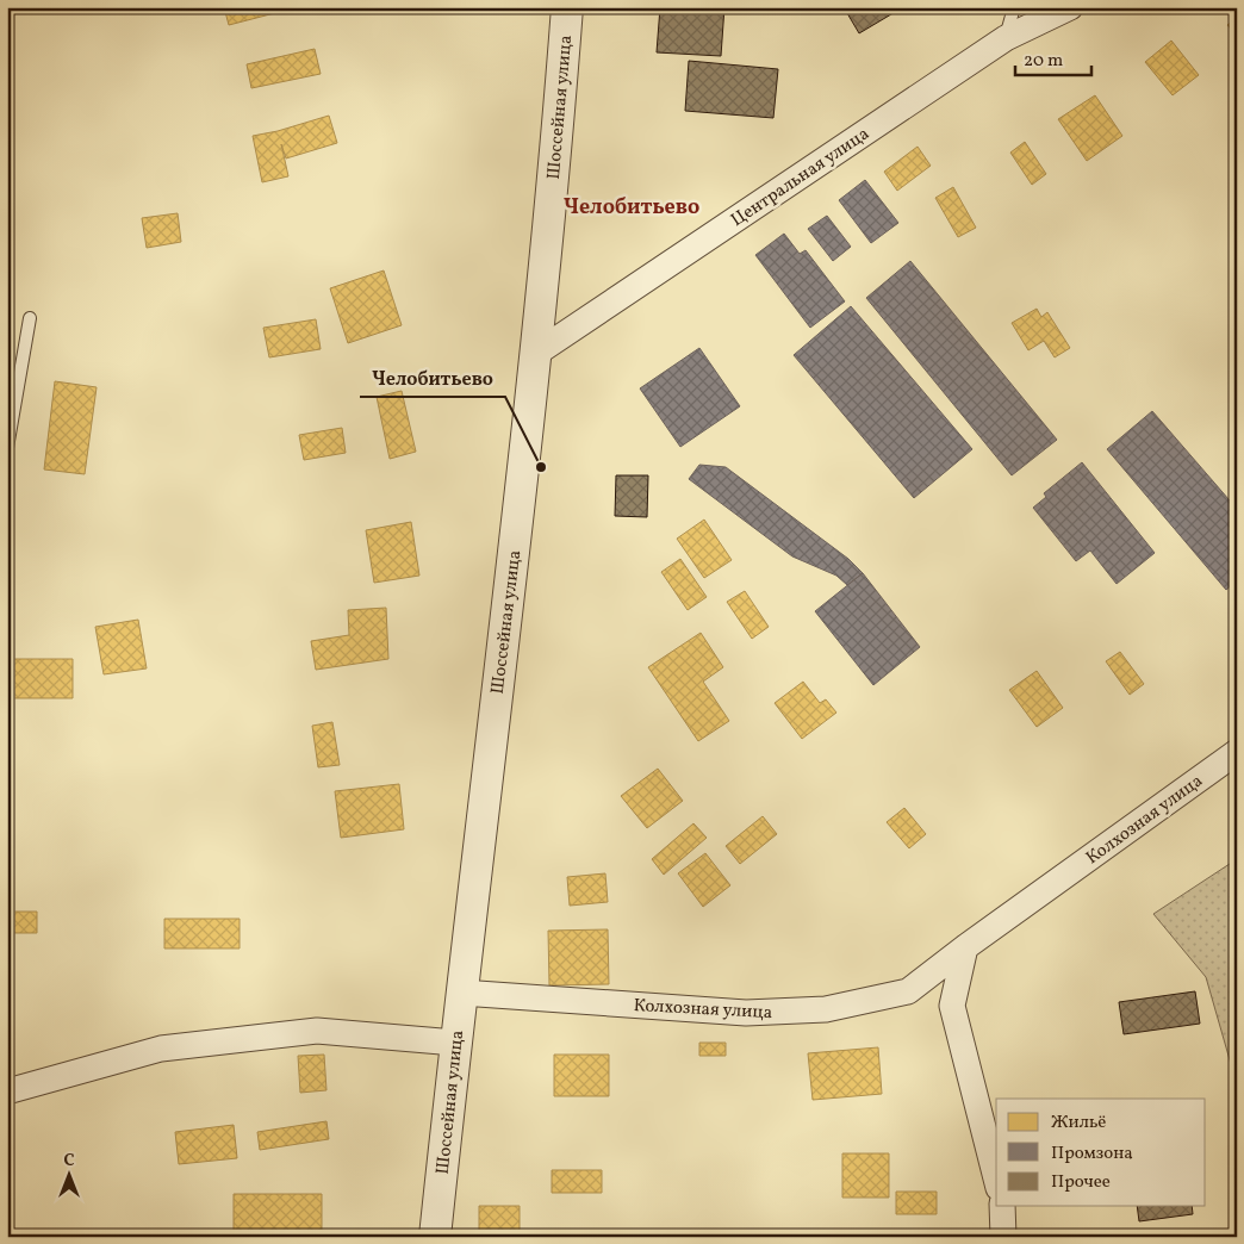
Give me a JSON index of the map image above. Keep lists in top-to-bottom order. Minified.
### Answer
{"streets":{"street":["Шоссейная улица","Центральная улица","Колхозная улица"]},"crossings":[["Шоссейная улица","Центральная улица"],["Шоссейная улица","Колхозная улица"]],"districts":["Челобитьево"],"places":["Челобитьево"],"legend":["Жильё","Промзона","Прочее"],"scale_bar":"20 m","north":"top"}
